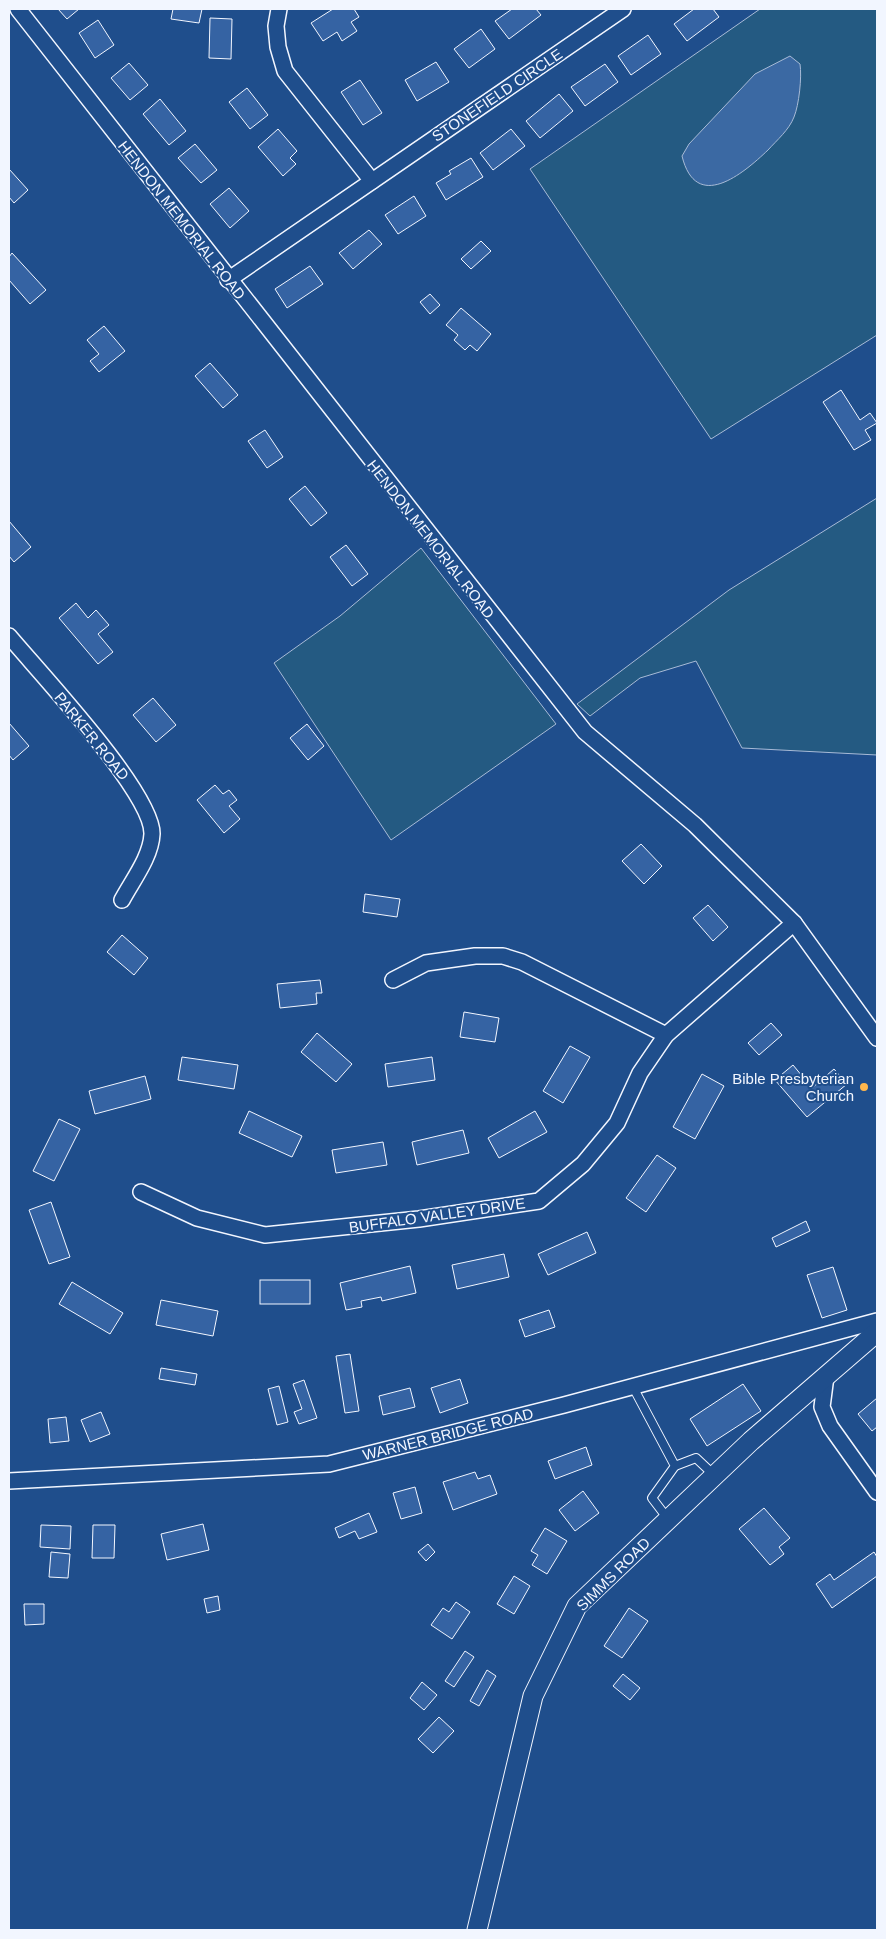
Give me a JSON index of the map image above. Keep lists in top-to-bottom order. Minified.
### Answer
{"streets":{"street":["STONEFIELD CIRCLE","HENDON MEMORIAL ROAD","PARKER ROAD","BUFFALO VALLEY DRIVE","WARNER BRIDGE ROAD","SIMMS ROAD"]},"crossings":[["STONEFIELD CIRCLE","HENDON MEMORIAL ROAD"],["HENDON MEMORIAL ROAD","BUFFALO VALLEY DRIVE"]],"places":["Bible Presbyterian Church"]}
